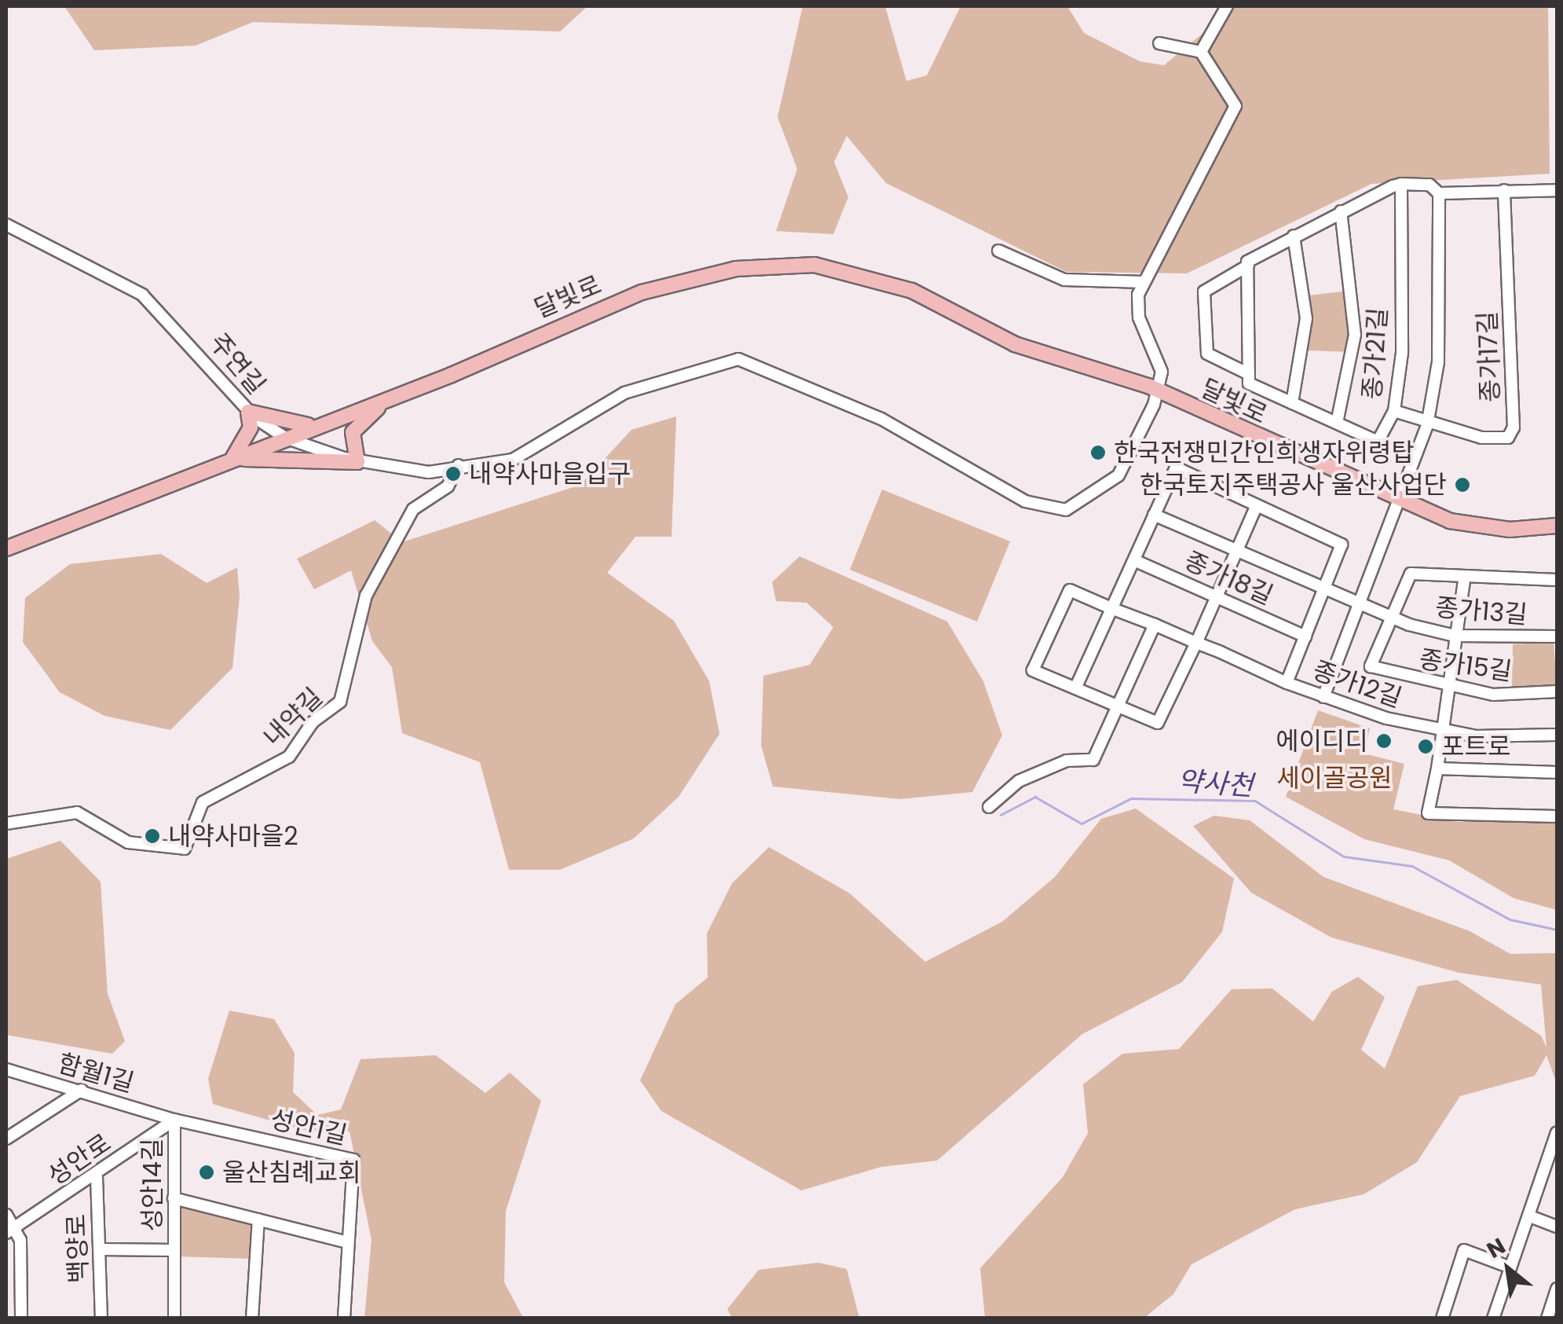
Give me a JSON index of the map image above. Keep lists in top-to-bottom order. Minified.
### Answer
{"streets":{"main road":["달빛로"],"street":["종가21길","종가17길","주연길","종가18길","종가13길","종가15길","종가12길","내약길","함월1길","성안1길","성안로","성안14길","백양로"]},"crossings":[["달빛로","종가17길"],["달빛로","주연길"],["달빛로","내약길"],["종가17길","종가18길"],["종가17길","종가13길"],["종가17길","종가12길"],["주연길","내약길"],["종가18길","종가13길"],["종가13길","종가15길"],["함월1길","성안1길"],["함월1길","성안로"],["함월1길","성안14길"],["성안1길","성안로"],["성안1길","성안14길"],["성안로","성안14길"],["성안로","백양로"],["성안14길","백양로"]],"water":["약사천"],"parks":["세이골공원"],"places":["한국전쟁민간인희생자위령탑","내약사마을입구","한국토지주택공사 울산사업단","에이디디","포트로","내약사마을2","울산침례교회"],"north":"top left"}
